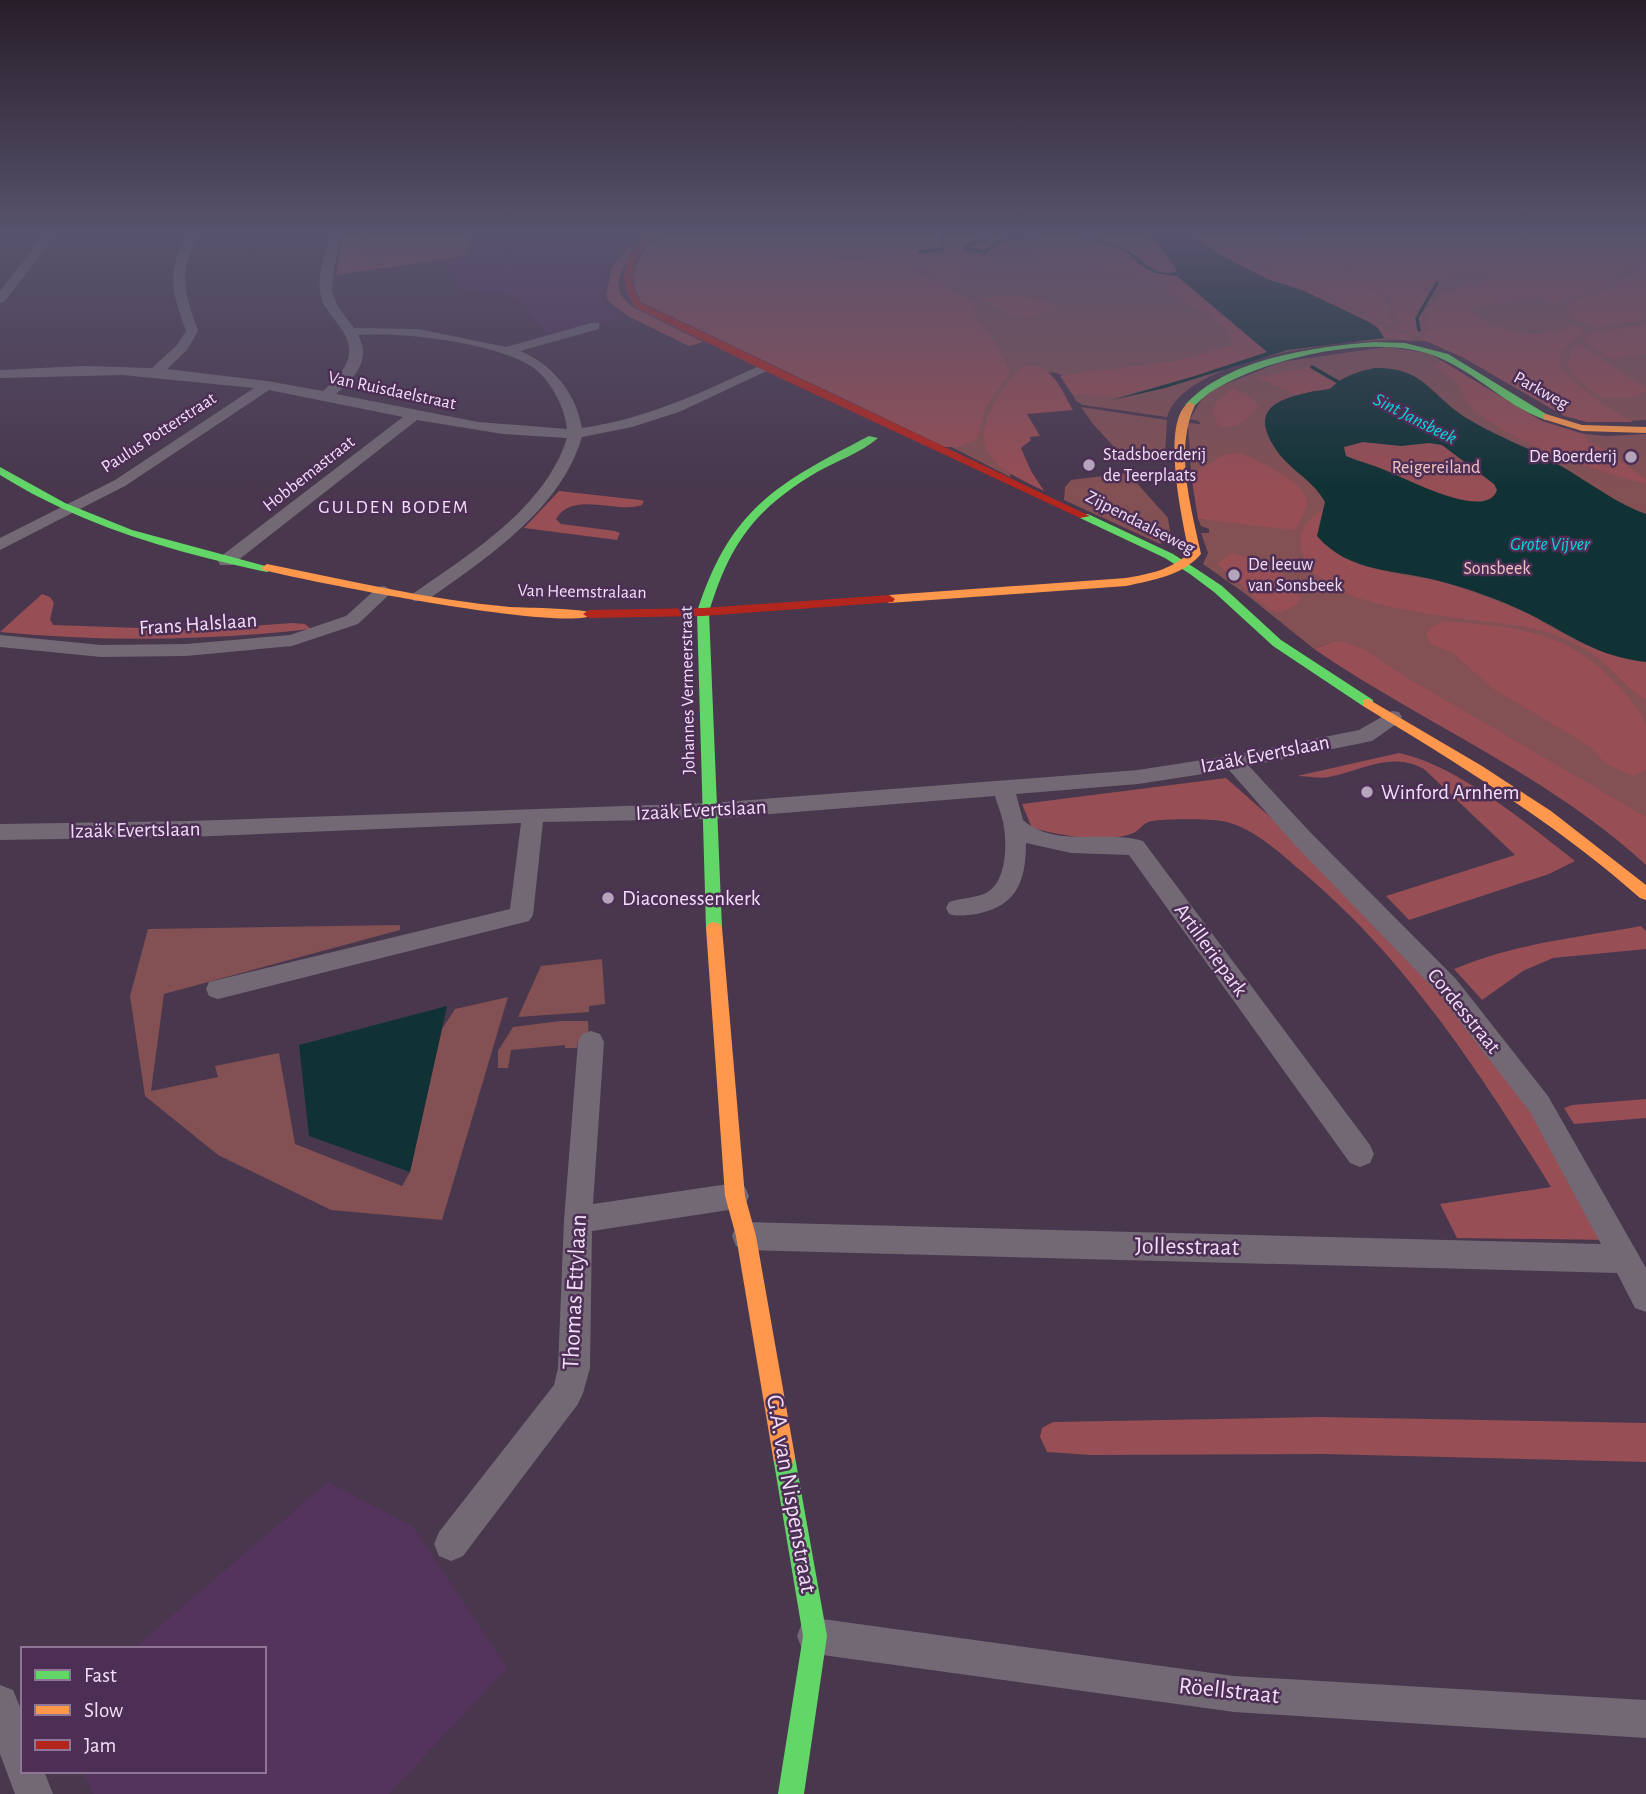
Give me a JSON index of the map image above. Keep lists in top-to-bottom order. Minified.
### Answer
{"streets":{"street":["Van Ruisdaelstraat","Parkweg","Paulus Potterstraat","Hobbemastraat","Zijpendaalseweg","Van Heemstralaan","Frans Halslaan","Johannes Vermeerstraat","Izaäk Evertslaan","Artilleriepark","Cordesstraat","Jollesstraat","Thomas Ettylaan","G.A. van Nispenstraat","Röellstraat"]},"crossings":[["Van Ruisdaelstraat","Paulus Potterstraat"],["Van Ruisdaelstraat","Hobbemastraat"],["Van Ruisdaelstraat","Zijpendaalseweg"],["Parkweg","Zijpendaalseweg"],["Parkweg","Van Heemstralaan"],["Paulus Potterstraat","Van Heemstralaan"],["Hobbemastraat","Van Heemstralaan"],["Zijpendaalseweg","Van Heemstralaan"],["Zijpendaalseweg","Izaäk Evertslaan"],["Van Heemstralaan","Frans Halslaan"],["Van Heemstralaan","Johannes Vermeerstraat"],["Johannes Vermeerstraat","Izaäk Evertslaan"],["Johannes Vermeerstraat","G.A. van Nispenstraat"],["Izaäk Evertslaan","Cordesstraat"],["Izaäk Evertslaan","G.A. van Nispenstraat"],["Cordesstraat","Jollesstraat"],["Jollesstraat","G.A. van Nispenstraat"],["G.A. van Nispenstraat","Röellstraat"]],"districts":["GULDEN BODEM"],"water":["Sint Jansbeek","Grote Vijver"],"parks":["Reigereiland","Sonsbeek"],"places":["De Boerderij","Stadsboerderij de Teerplaats","De leeuw van Sonsbeek","Winford Arnhem","Diaconessenkerk"],"legend":["Fast","Slow","Jam"]}
